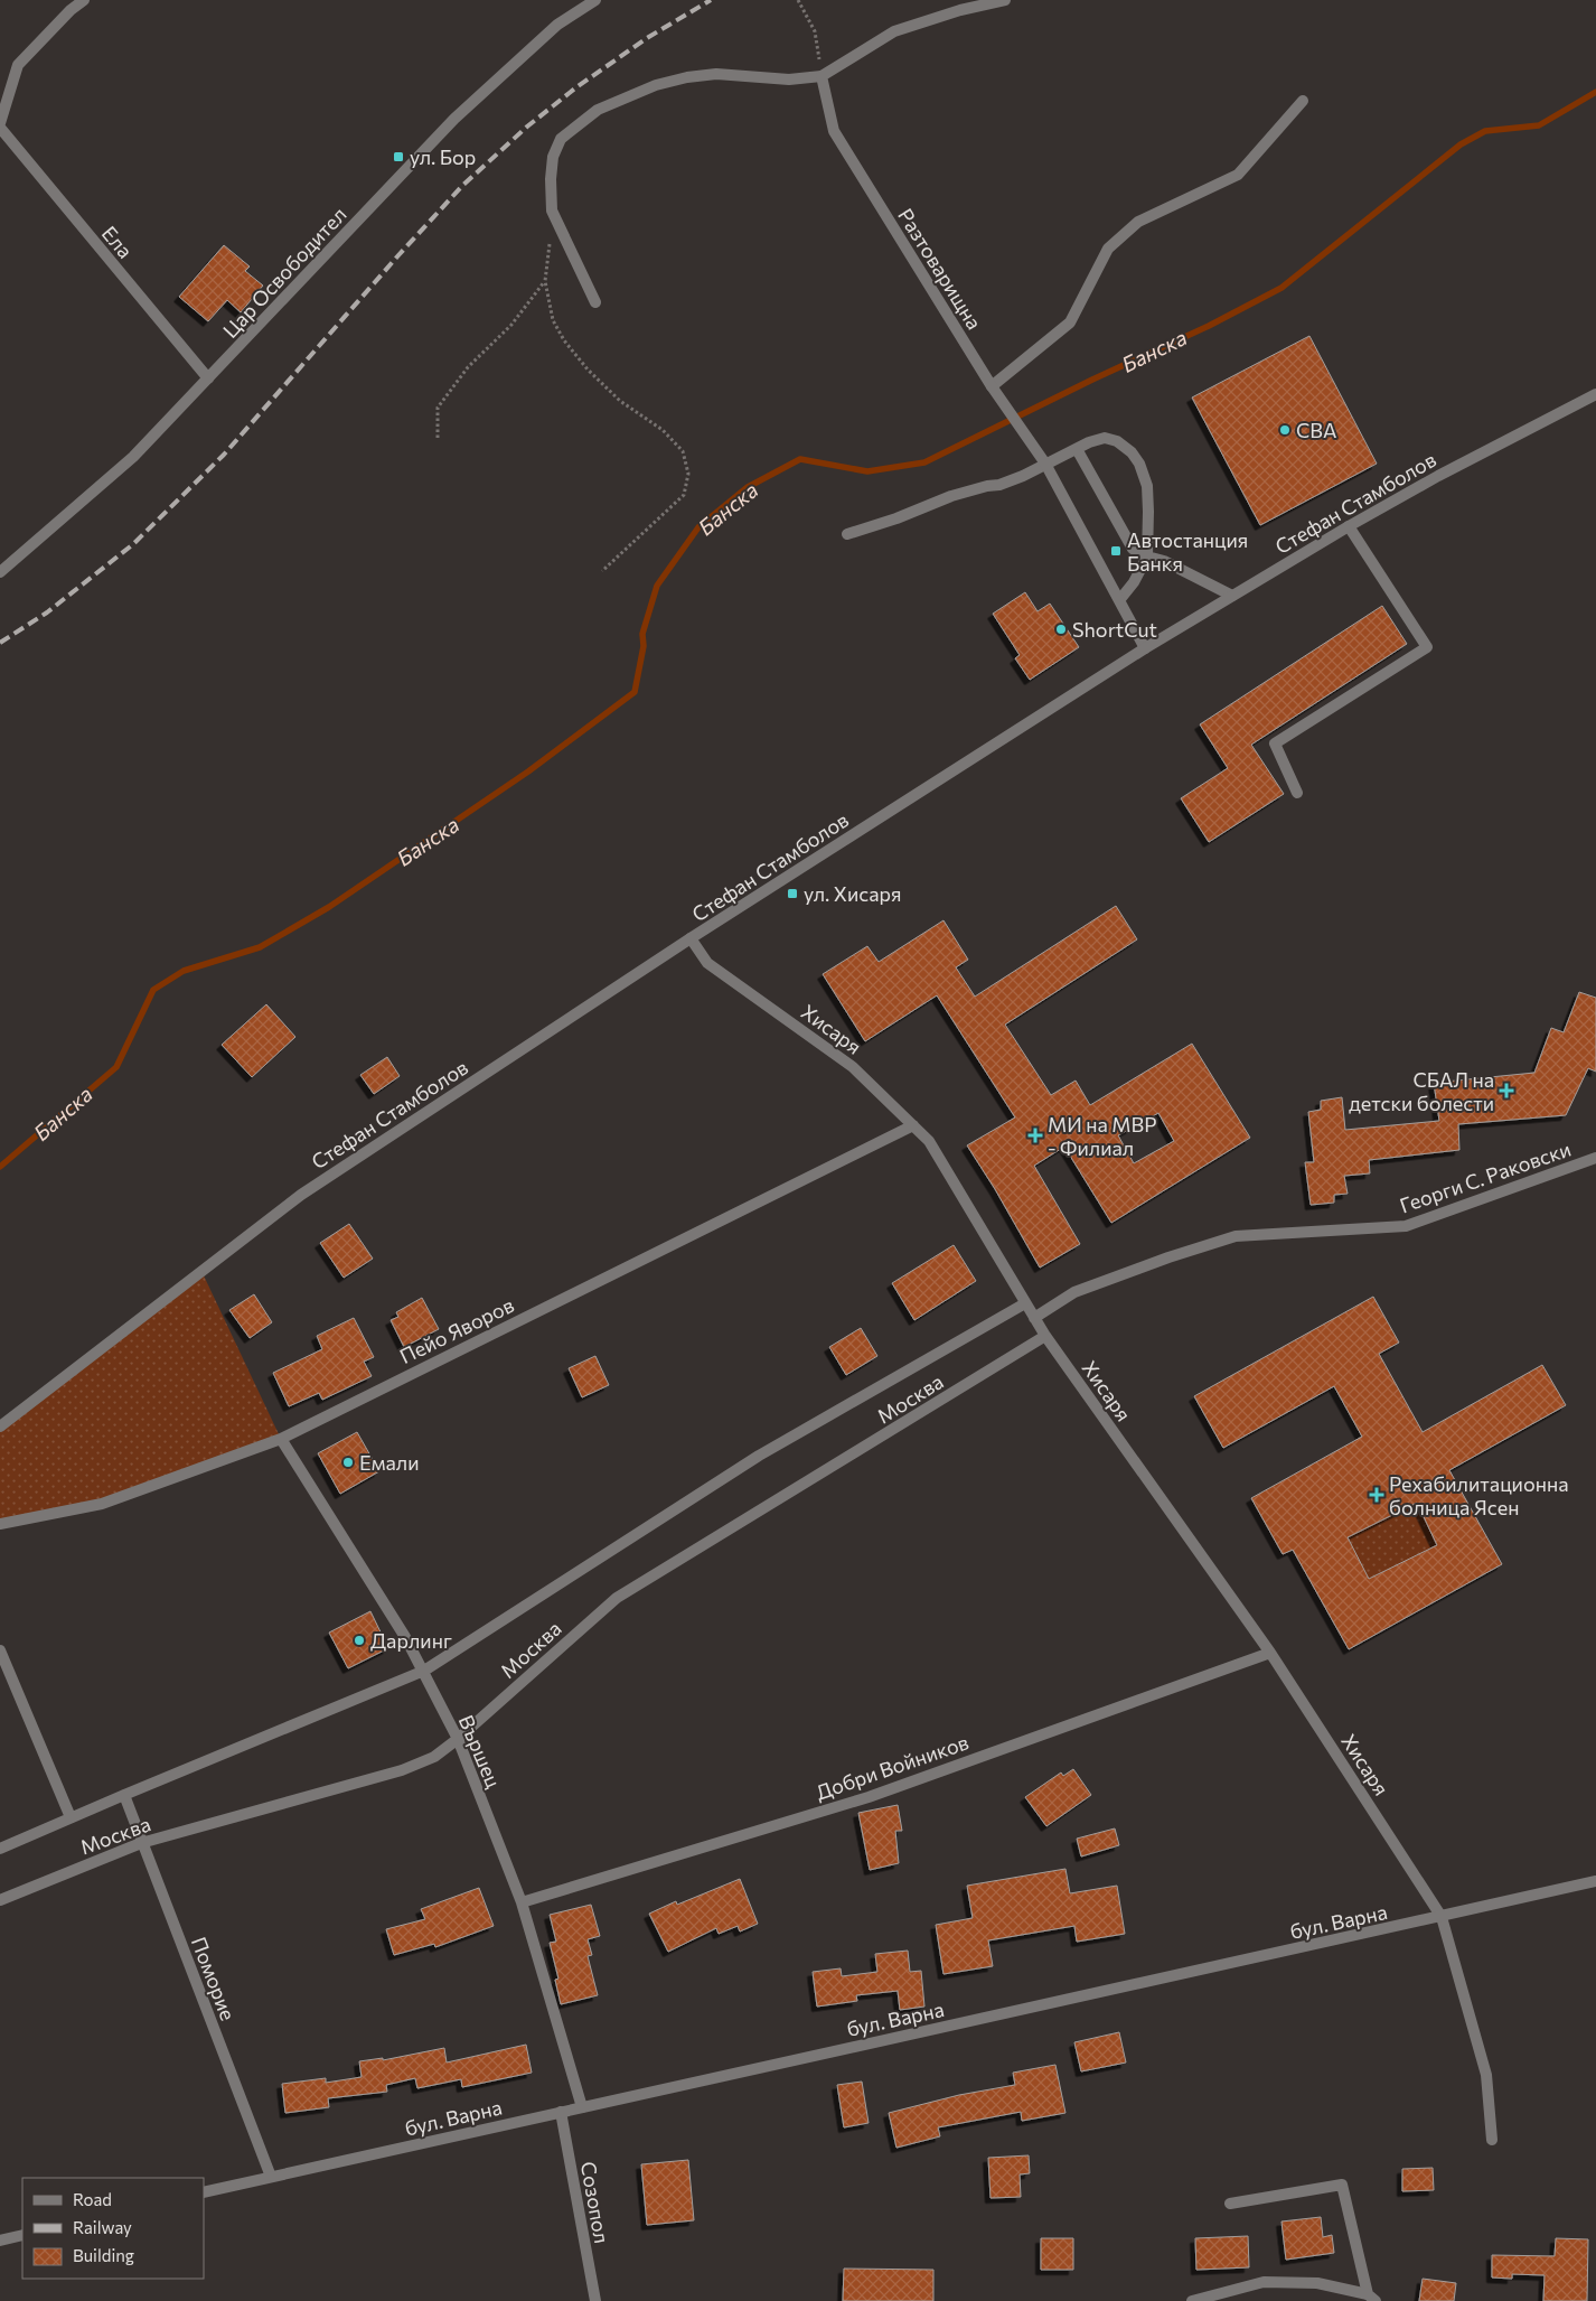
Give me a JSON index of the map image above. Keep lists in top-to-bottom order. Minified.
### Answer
{"streets":{"street":["Ела","Разтоварищна","Цар Освободител","Стефан Стамболов","Хисаря","Георги С. Раковски","Пейо Яворов","Москва","Вършец","Добри Войников","бул. Варна","Поморие","Созопол"]},"crossings":[["Ела","Цар Освободител"],["Разтоварищна","Стефан Стамболов"],["Стефан Стамболов","Хисаря"],["Хисаря","Георги С. Раковски"],["Хисаря","Пейо Яворов"],["Хисаря","Москва"],["Хисаря","Добри Войников"],["Хисаря","бул. Варна"],["Пейо Яворов","Вършец"],["Москва","Вършец"],["Москва","Поморие"],["Вършец","Добри Войников"],["Вършец","бул. Варна"],["бул. Варна","Поморие"],["бул. Варна","Созопол"]],"water":["Банска"],"places":{"transit":["ул. Бор","Автостанция Банкя","ул. Хисаря"],"other":["CBA","ShortCut","Емали","Дарлинг"],"health":["СБАЛ на детски болести","МИ на МВР - Филиал","Рехабилитационна болница Ясен"]},"legend":["Road","Railway","Building"]}
